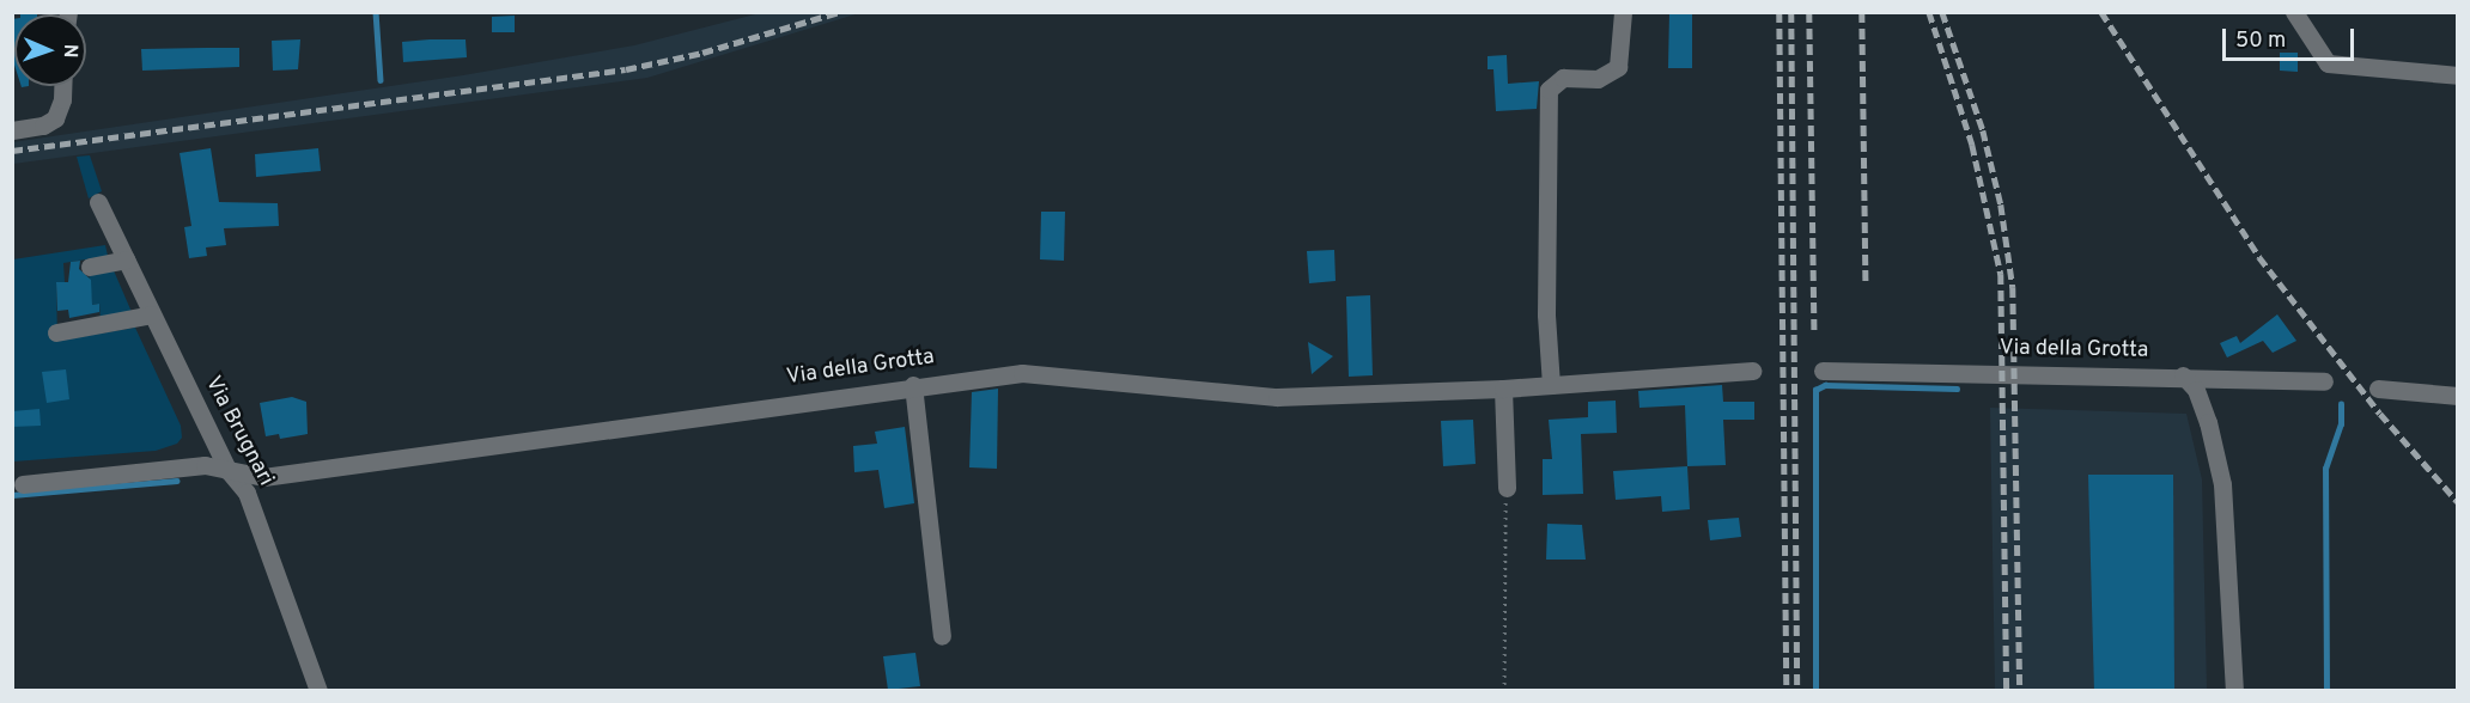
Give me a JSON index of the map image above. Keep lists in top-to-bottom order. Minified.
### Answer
{"streets":{"street":["Via della Grotta","Via Brugnari"]},"crossings":[["Via della Grotta","Via Brugnari"]],"scale_bar":"50 m","north":"right"}
